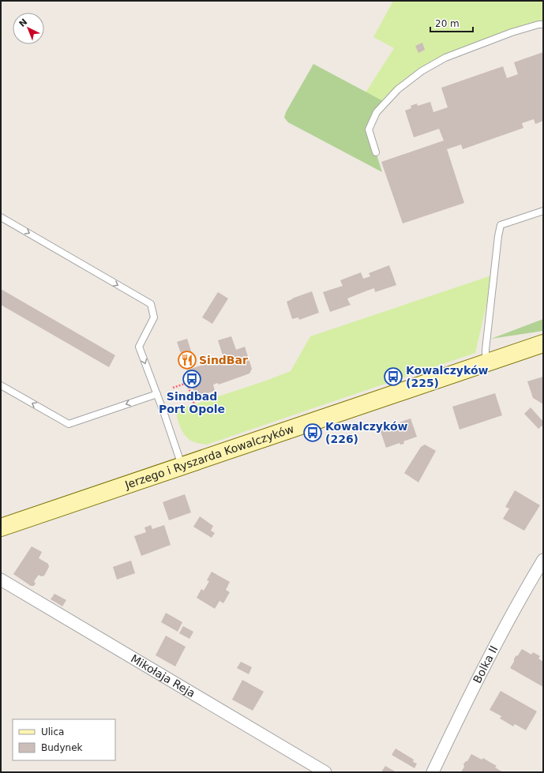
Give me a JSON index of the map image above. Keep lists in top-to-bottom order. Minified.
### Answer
{"streets":{"main road":["Jerzego i Ryszarda Kowalczyków"],"street":["Bolka II","Mikołaja Reja"]},"places":{"restaurant":["SindBar"],"bus stop":["Kowalczyków (225)","Sindbad Port Opole","Kowalczyków (226)"]},"legend":["Ulica","Budynek"],"scale_bar":"20 m","north":"top left"}
